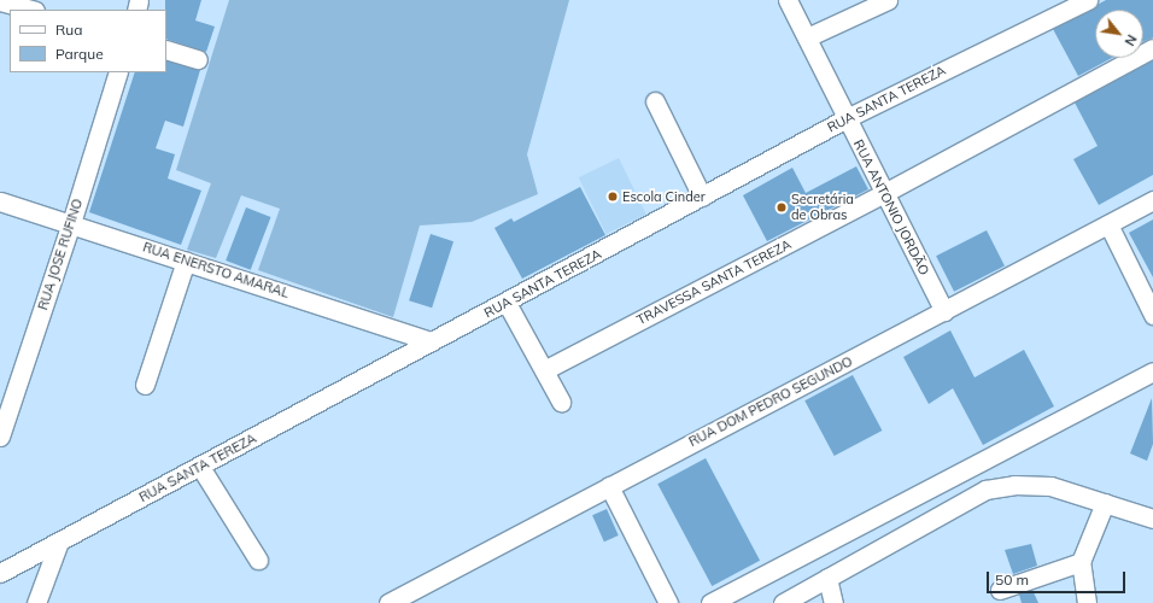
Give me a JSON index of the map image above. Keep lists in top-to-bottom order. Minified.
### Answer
{"streets":{"street":["RUA SANTA TEREZA","RUA ANTONIO JORDÃO","RUA JOSE RUFINO","RUA ENERSTO AMARAL","TRAVESSA SANTA TEREZA","RUA DOM PEDRO SEGUNDO"]},"crossings":[["RUA SANTA TEREZA","RUA ANTONIO JORDÃO"],["RUA SANTA TEREZA","RUA ENERSTO AMARAL"],["RUA ANTONIO JORDÃO","TRAVESSA SANTA TEREZA"],["RUA ANTONIO JORDÃO","RUA DOM PEDRO SEGUNDO"],["RUA JOSE RUFINO","RUA ENERSTO AMARAL"]],"places":["Escola Cinder","Secretária de Obras"],"legend":["Rua","Parque"],"scale_bar":"50 m","north":"bottom right"}
